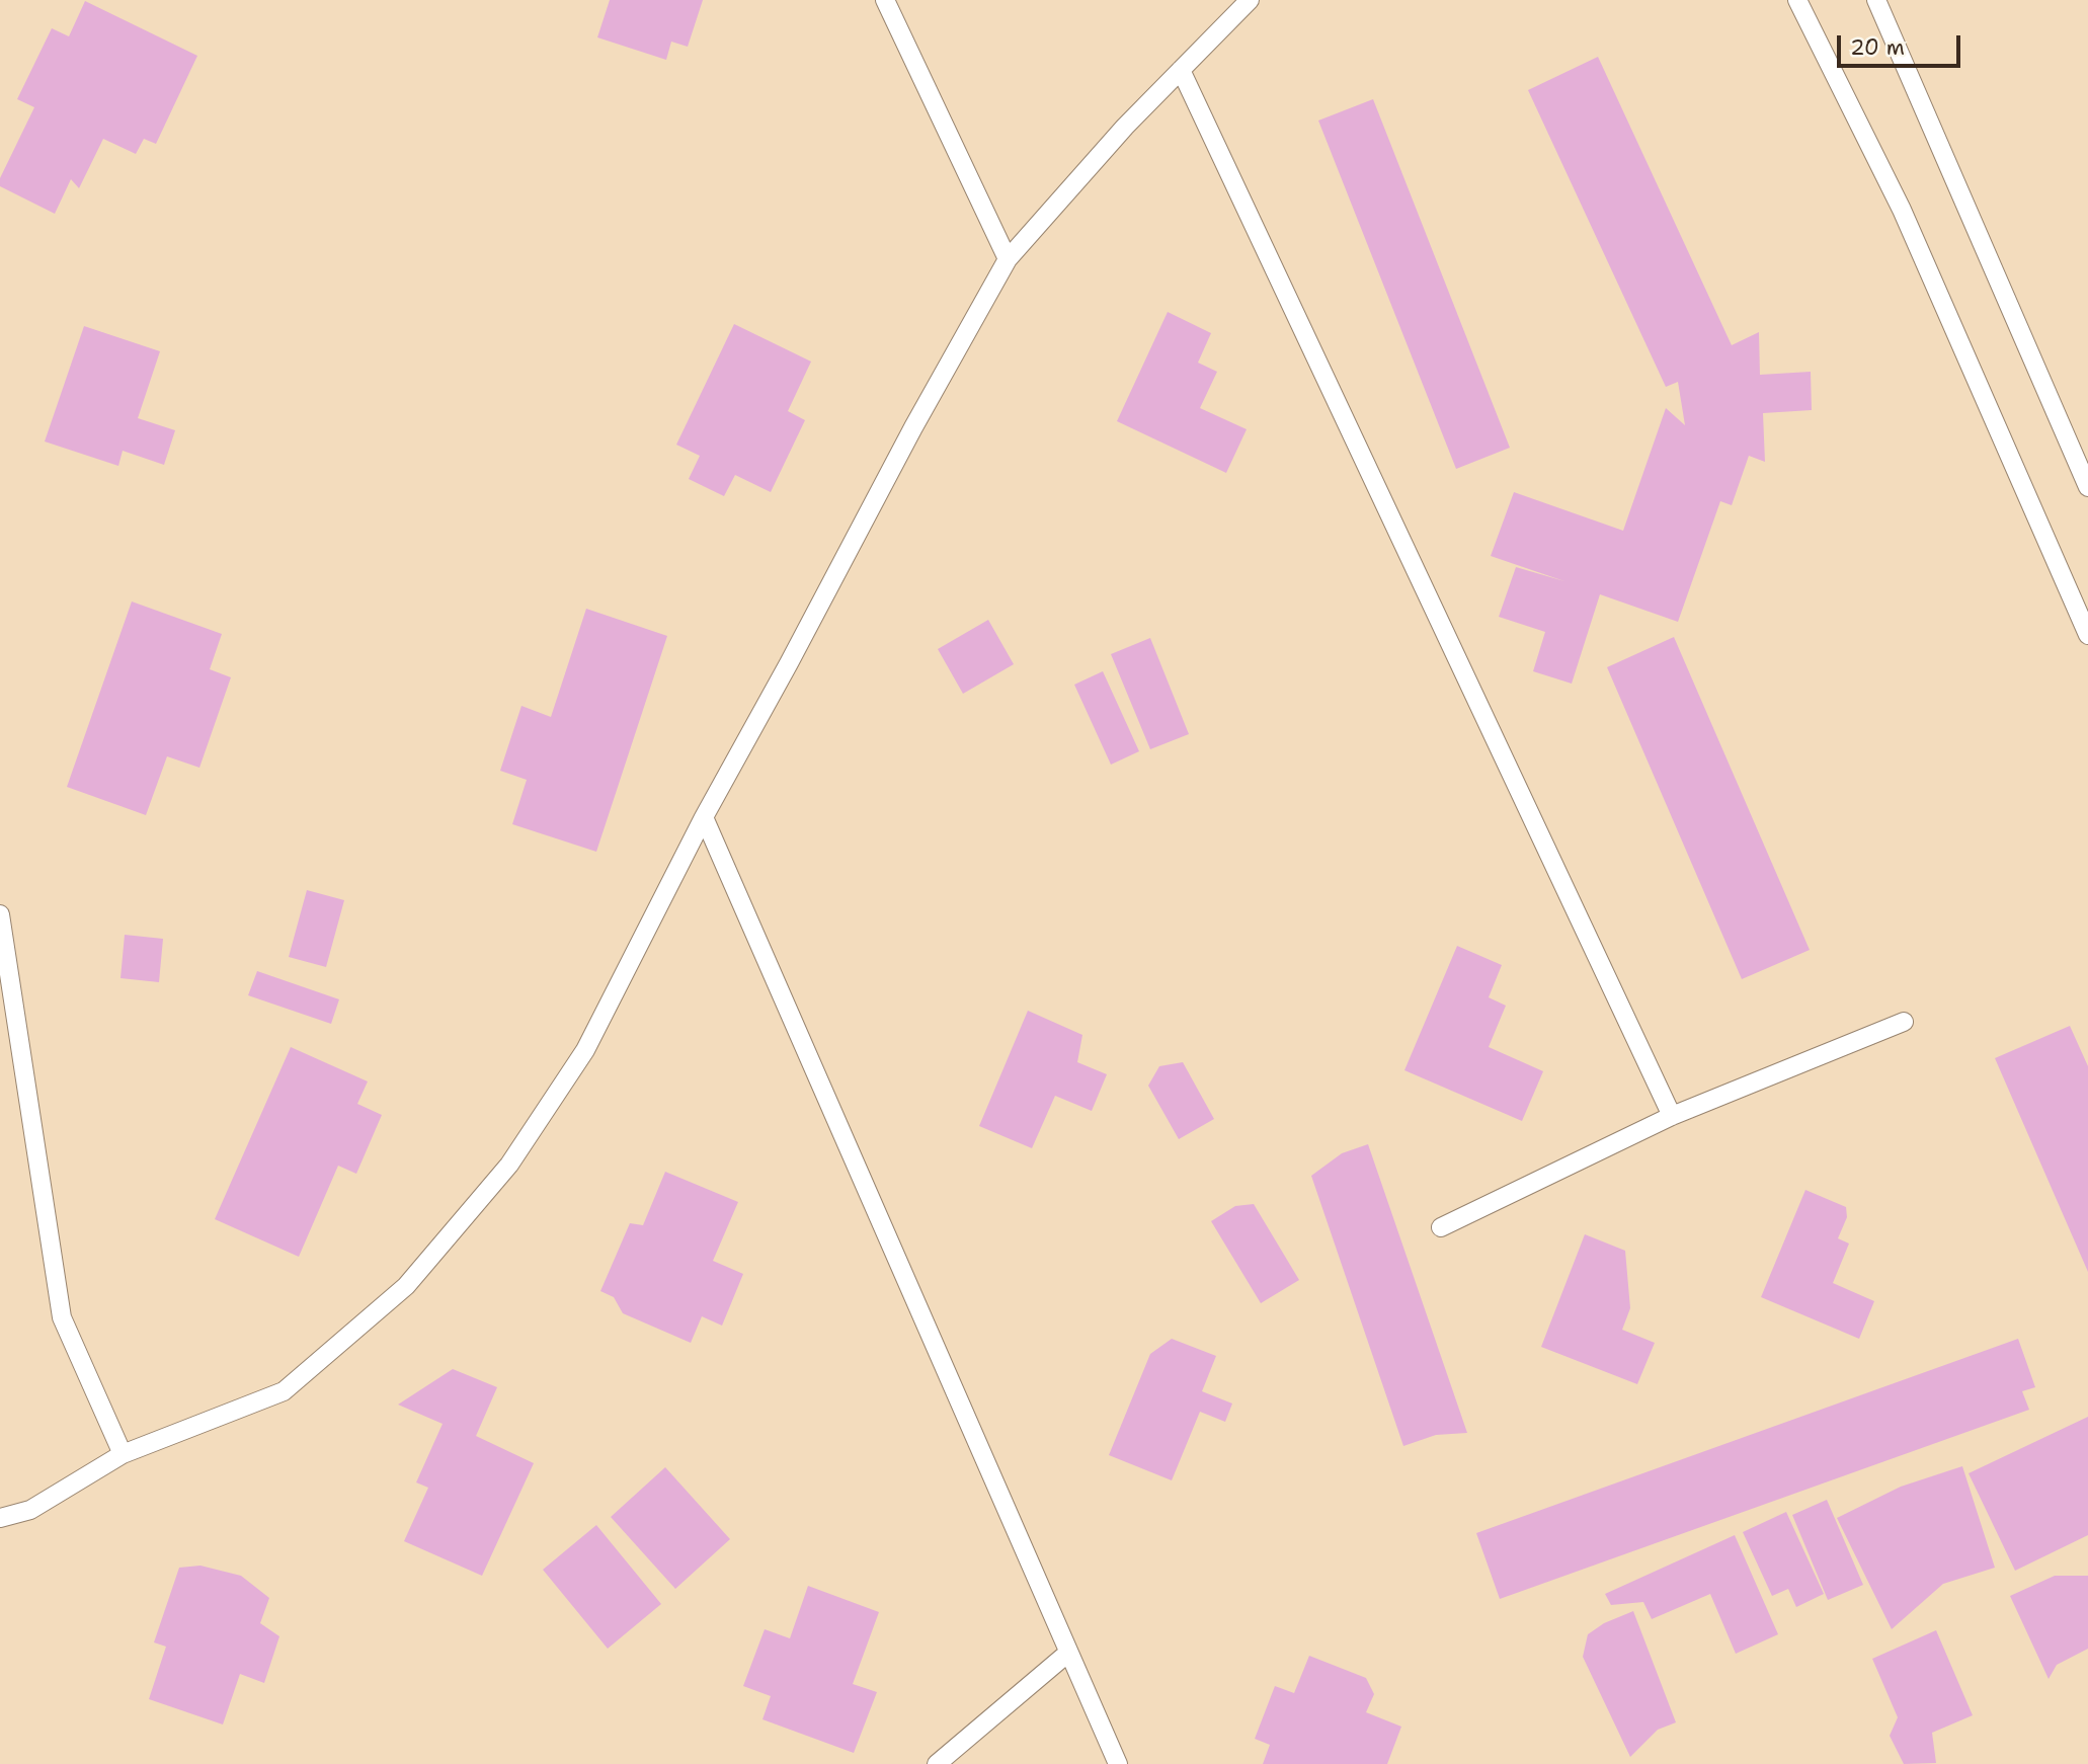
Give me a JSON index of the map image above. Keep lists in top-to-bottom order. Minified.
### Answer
{"scale_bar":"20 m"}
